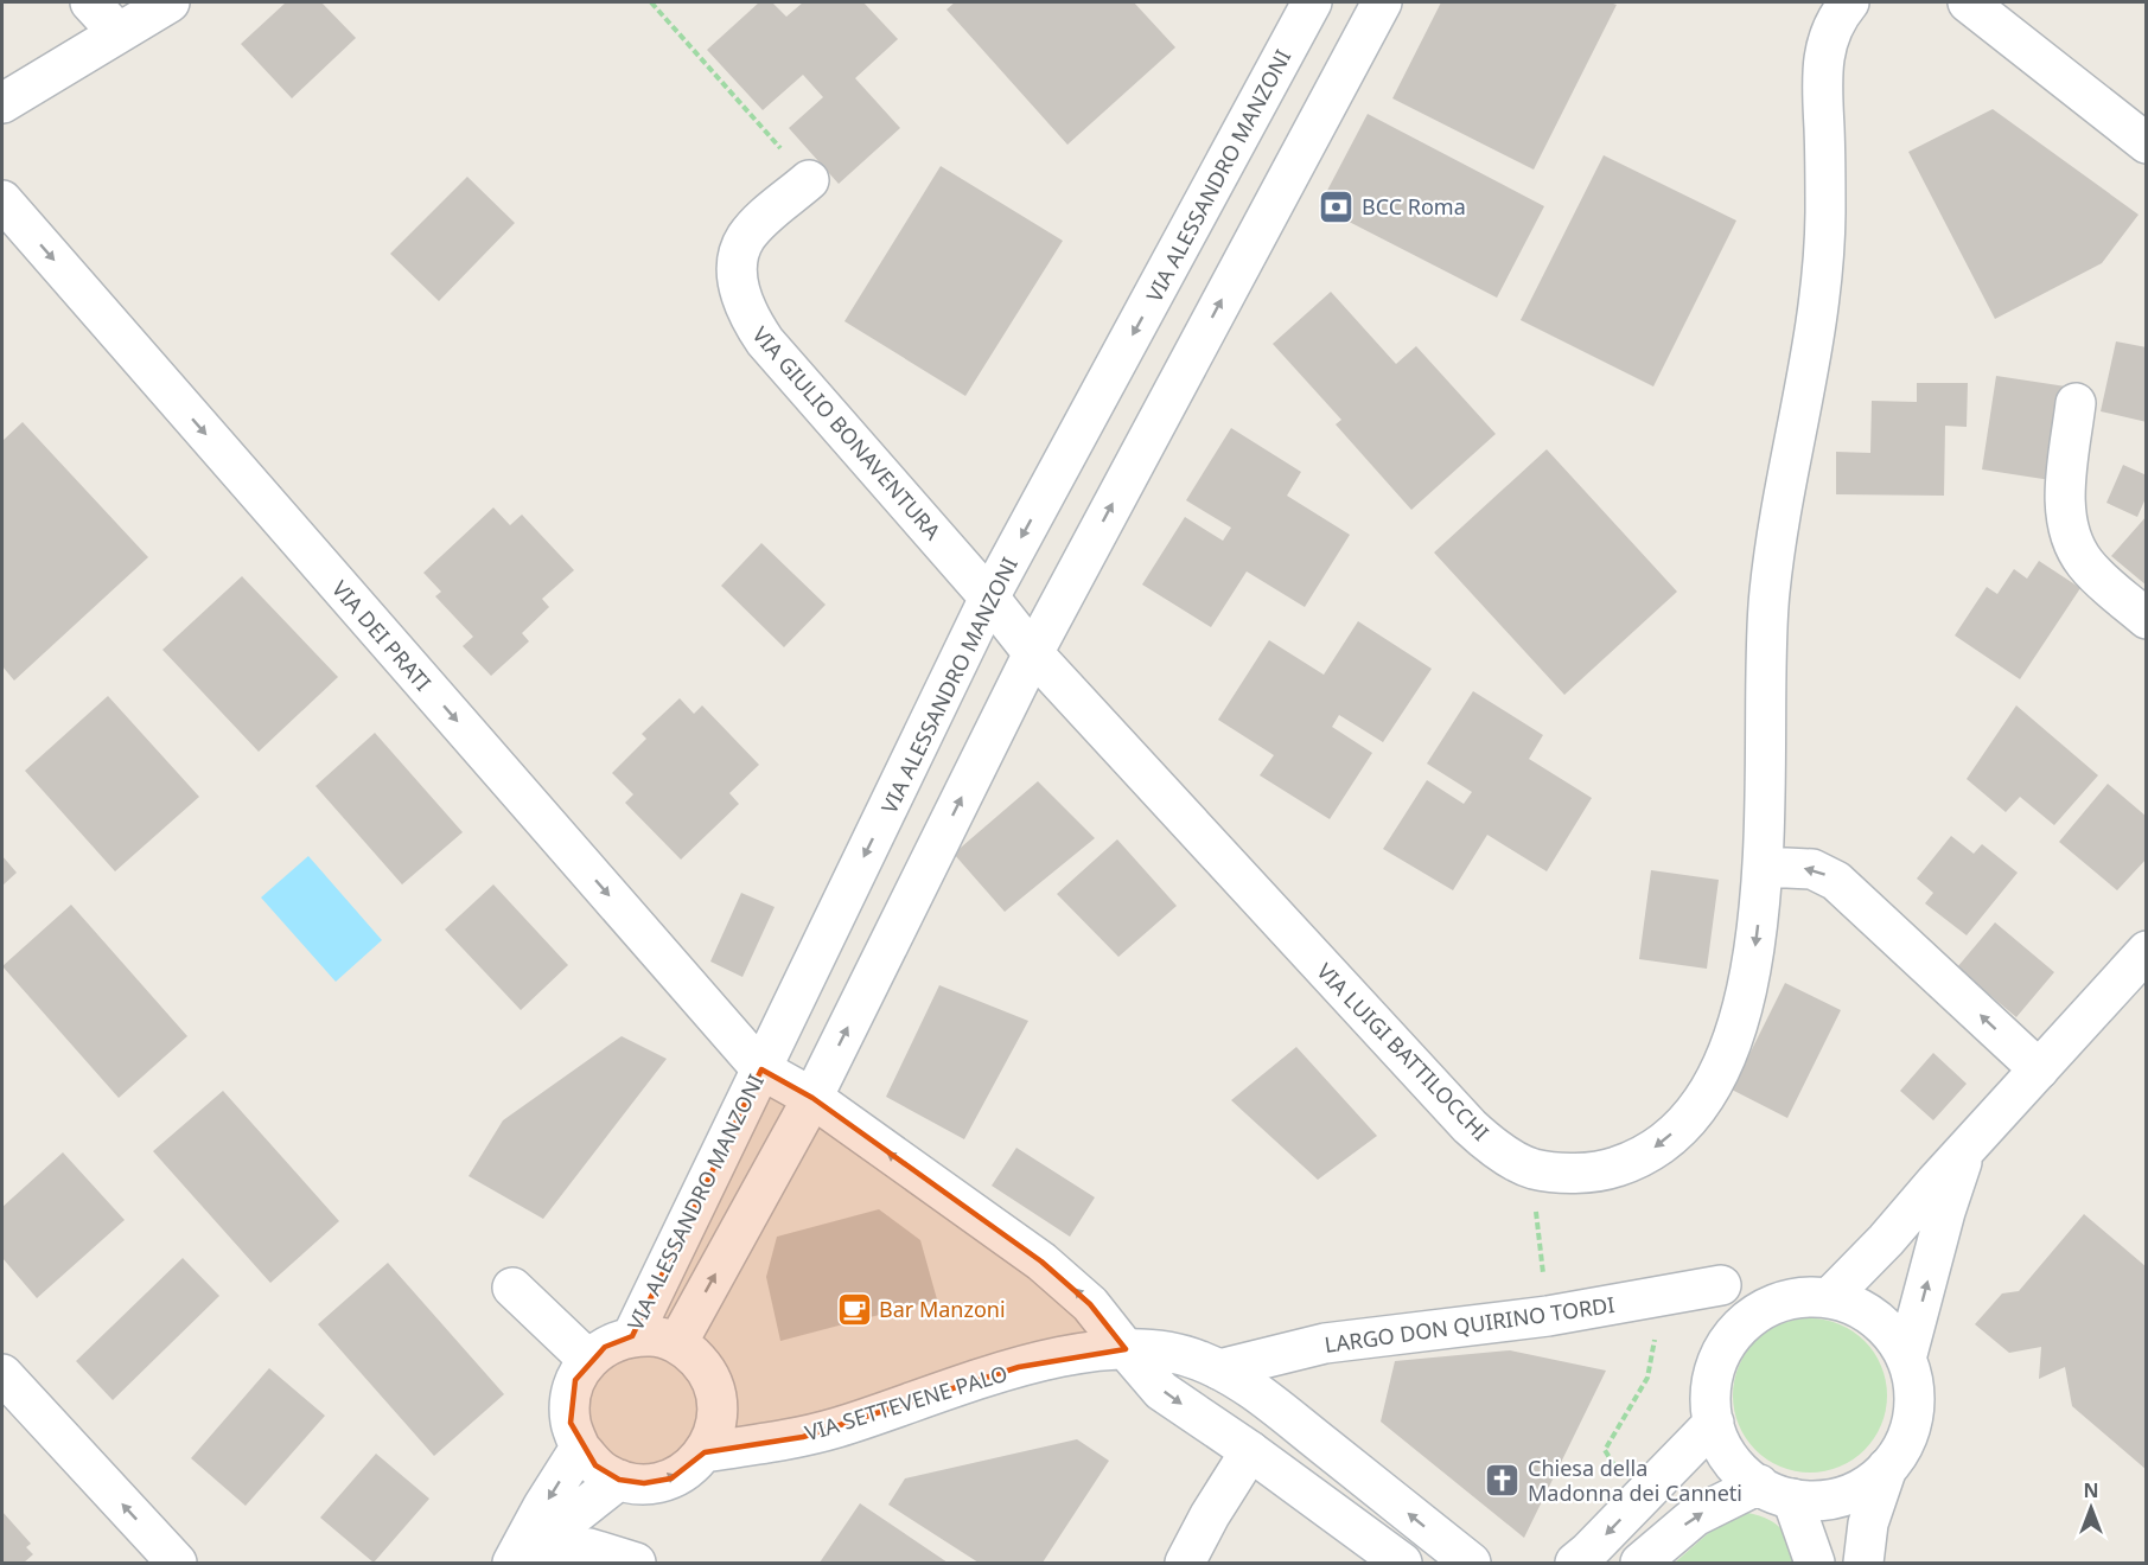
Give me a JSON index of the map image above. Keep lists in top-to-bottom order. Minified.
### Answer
{"streets":{"street":["VIA ALESSANDRO MANZONI","VIA GIULIO BONAVENTURA","VIA DEI PRATI","VIA LUIGI BATTILOCCHI","LARGO DON QUIRINO TORDI","VIA SETTEVENE PALO"]},"crossings":[["VIA ALESSANDRO MANZONI","VIA GIULIO BONAVENTURA"],["VIA ALESSANDRO MANZONI","VIA DEI PRATI"],["VIA ALESSANDRO MANZONI","VIA LUIGI BATTILOCCHI"],["VIA ALESSANDRO MANZONI","VIA SETTEVENE PALO"],["VIA GIULIO BONAVENTURA","VIA LUIGI BATTILOCCHI"],["VIA DEI PRATI","VIA SETTEVENE PALO"],["LARGO DON QUIRINO TORDI","VIA SETTEVENE PALO"]],"places":{"bank":["BCC Roma"],"cafe":["Bar Manzoni"],"church":["Chiesa della Madonna dei Canneti"]},"north":"top"}
